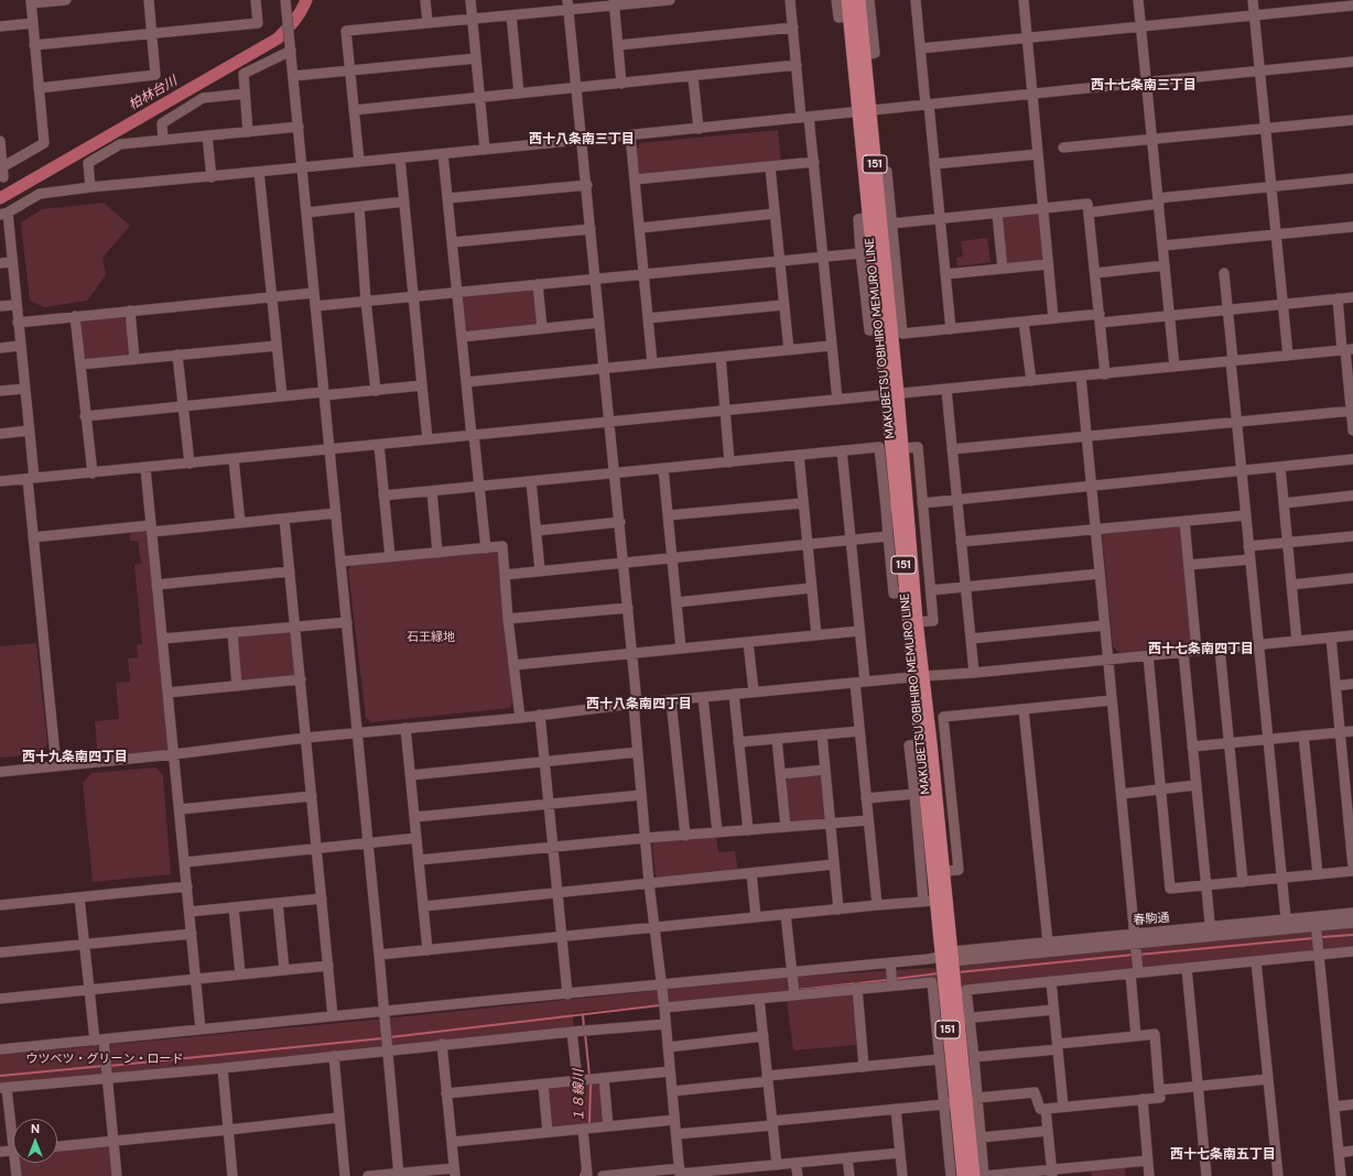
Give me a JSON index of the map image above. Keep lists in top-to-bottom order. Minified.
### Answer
{"streets":{"main road":["151","MAKUBETSU OBIHIRO MEMURO LINE"],"street":["春駒通"]},"crossings":[["MAKUBETSU OBIHIRO MEMURO LINE","春駒通"]],"districts":["西十七条南三丁目","西十八条南三丁目","西十七条南四丁目","西十八条南四丁目","西十九条南四丁目","西十七条南五丁目"],"water":["柏林台川","１８線川"],"parks":["石王緑地","ウツベツ・グリーン・ロード"],"north":"top"}
